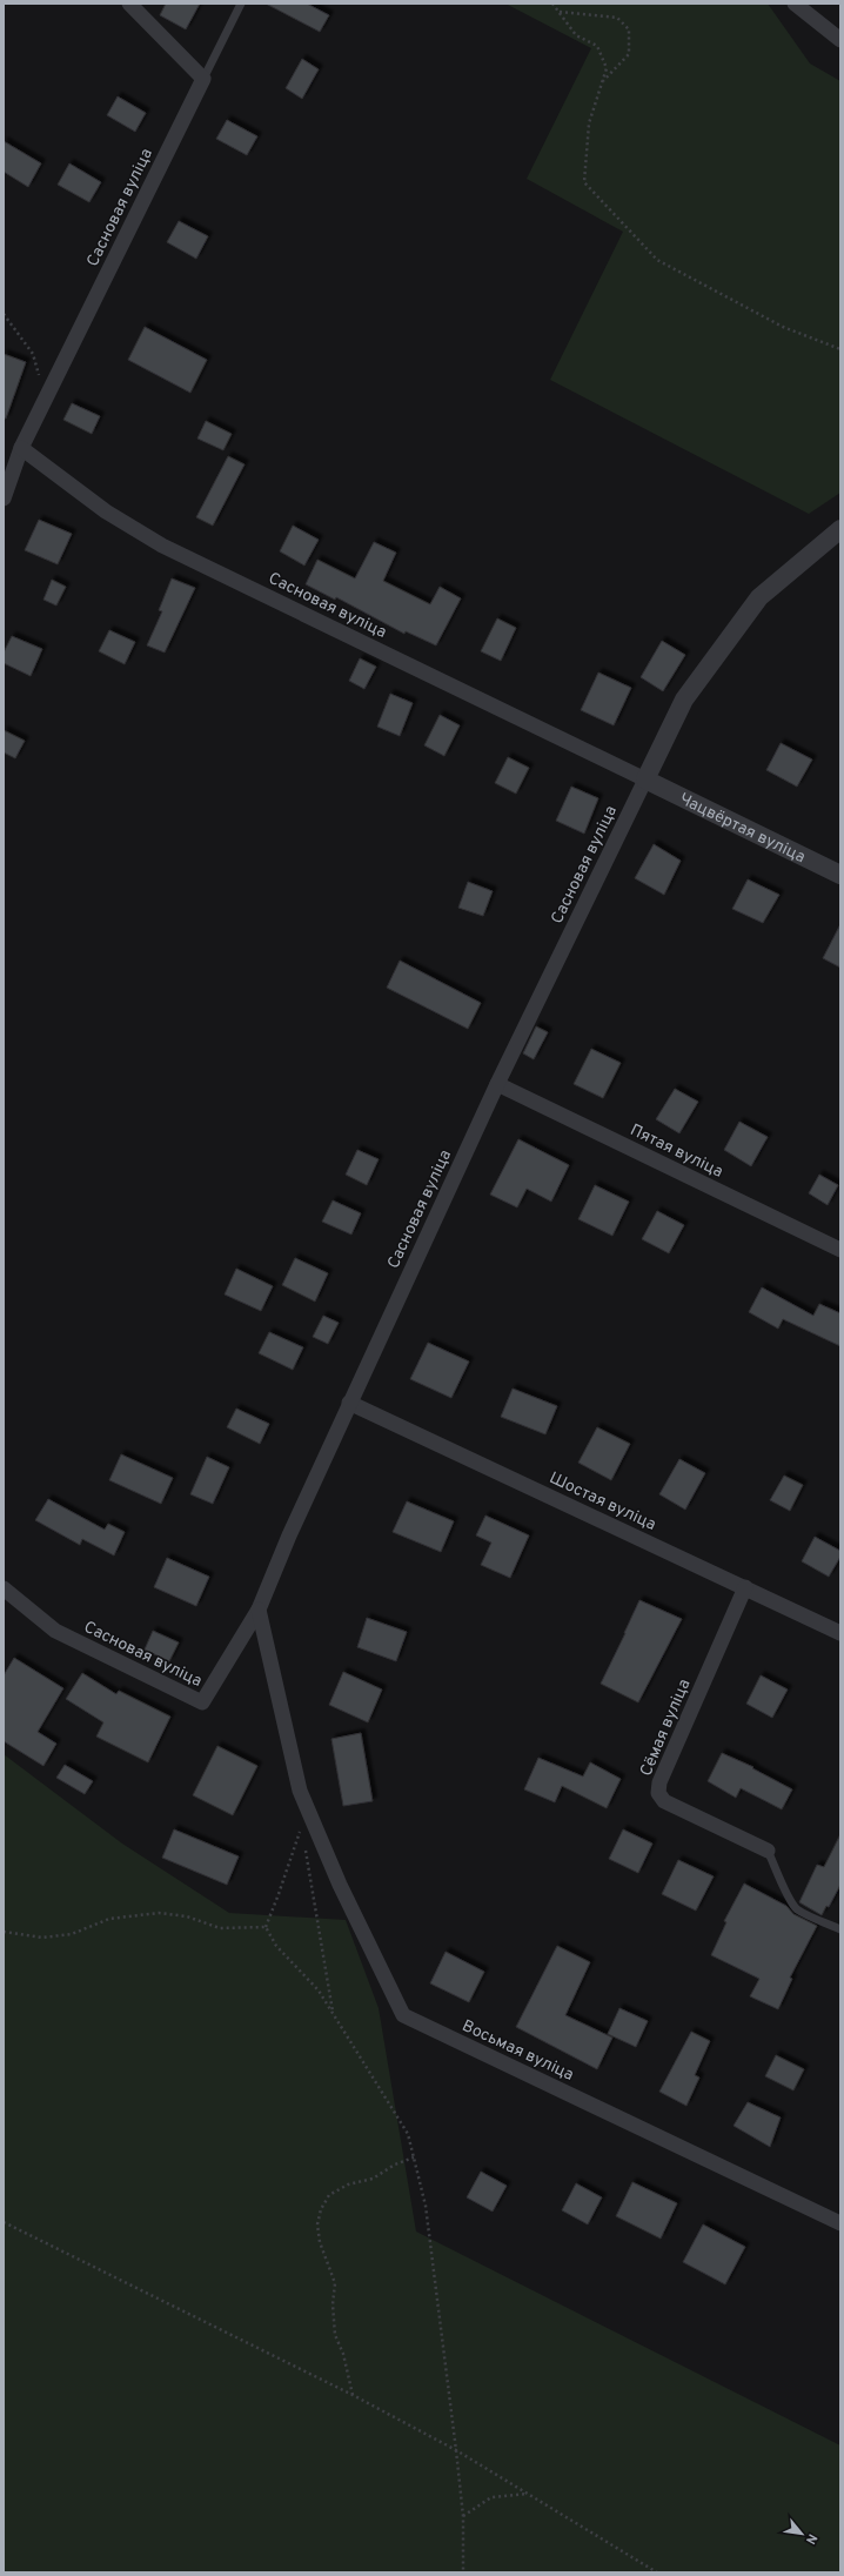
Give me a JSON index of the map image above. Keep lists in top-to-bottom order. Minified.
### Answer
{"streets":{"street":["Сасновая вуліца","Чацвёртая вуліца","Пятая вуліца","Шостая вуліца","Сёмая вуліца","Восьмая вуліца"]},"crossings":[["Сасновая вуліца","Чацвёртая вуліца"],["Сасновая вуліца","Пятая вуліца"],["Сасновая вуліца","Шостая вуліца"],["Сасновая вуліца","Восьмая вуліца"],["Шостая вуліца","Сёмая вуліца"]],"north":"bottom right"}
